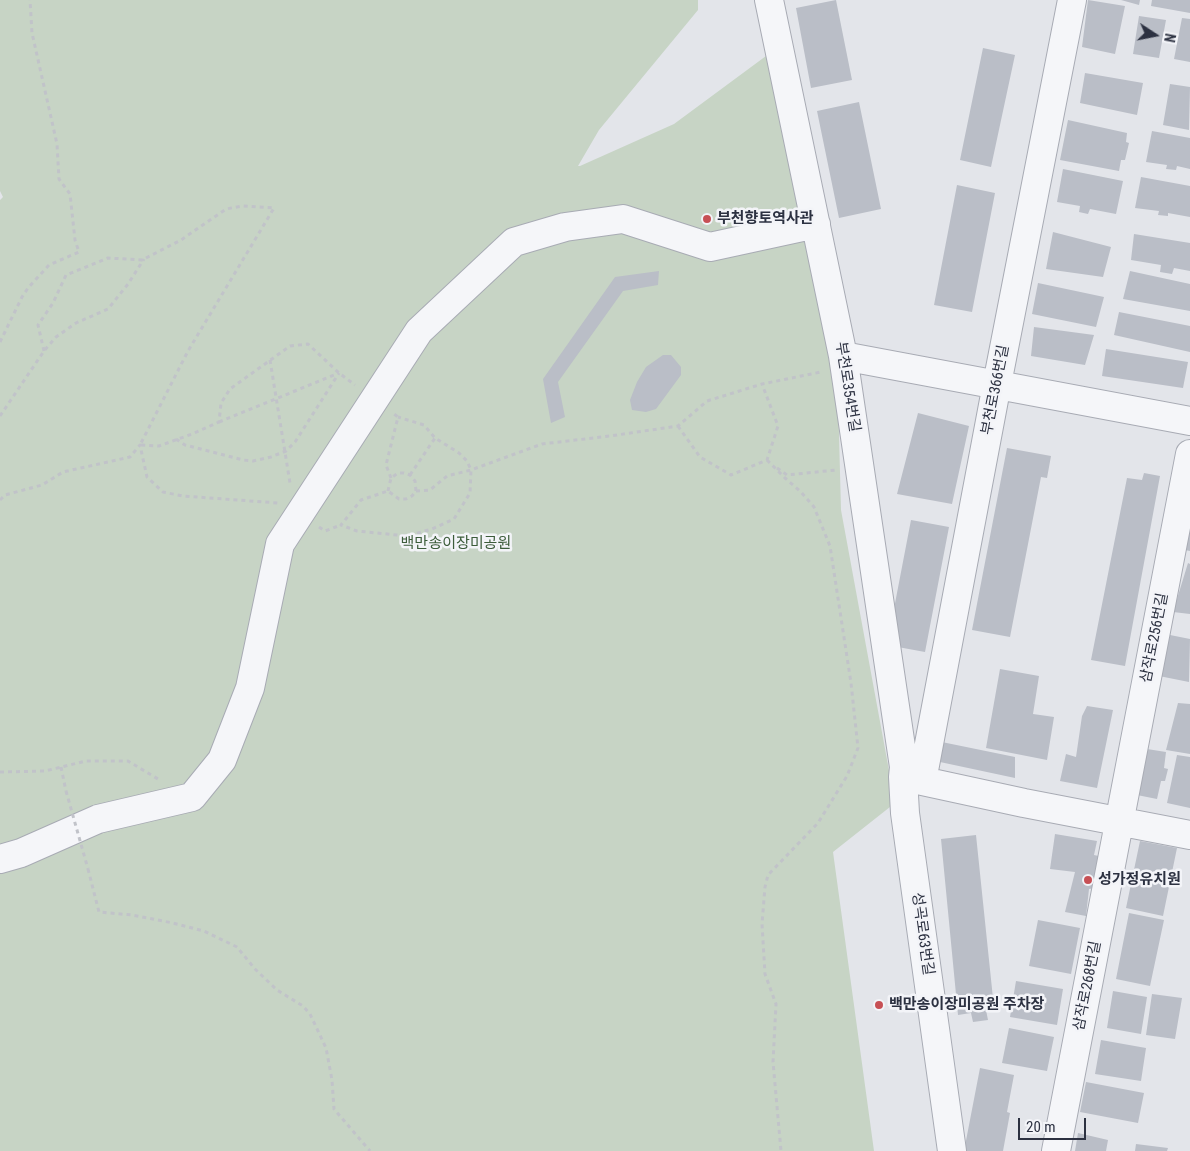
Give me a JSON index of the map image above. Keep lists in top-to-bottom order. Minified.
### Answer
{"streets":{"street":["부천로354번길","부천로366번길","삼작로256번길","성곡로63번길","삼작로268번길"]},"crossings":[["부천로354번길","부천로366번길"],["부천로354번길","성곡로63번길"],["부천로366번길","성곡로63번길"],["삼작로256번길","삼작로268번길"]],"parks":["백만송이장미공원"],"places":["부천향토역사관","성가정유치원","백만송이장미공원 주차장"],"scale_bar":"20 m","north":"right"}
